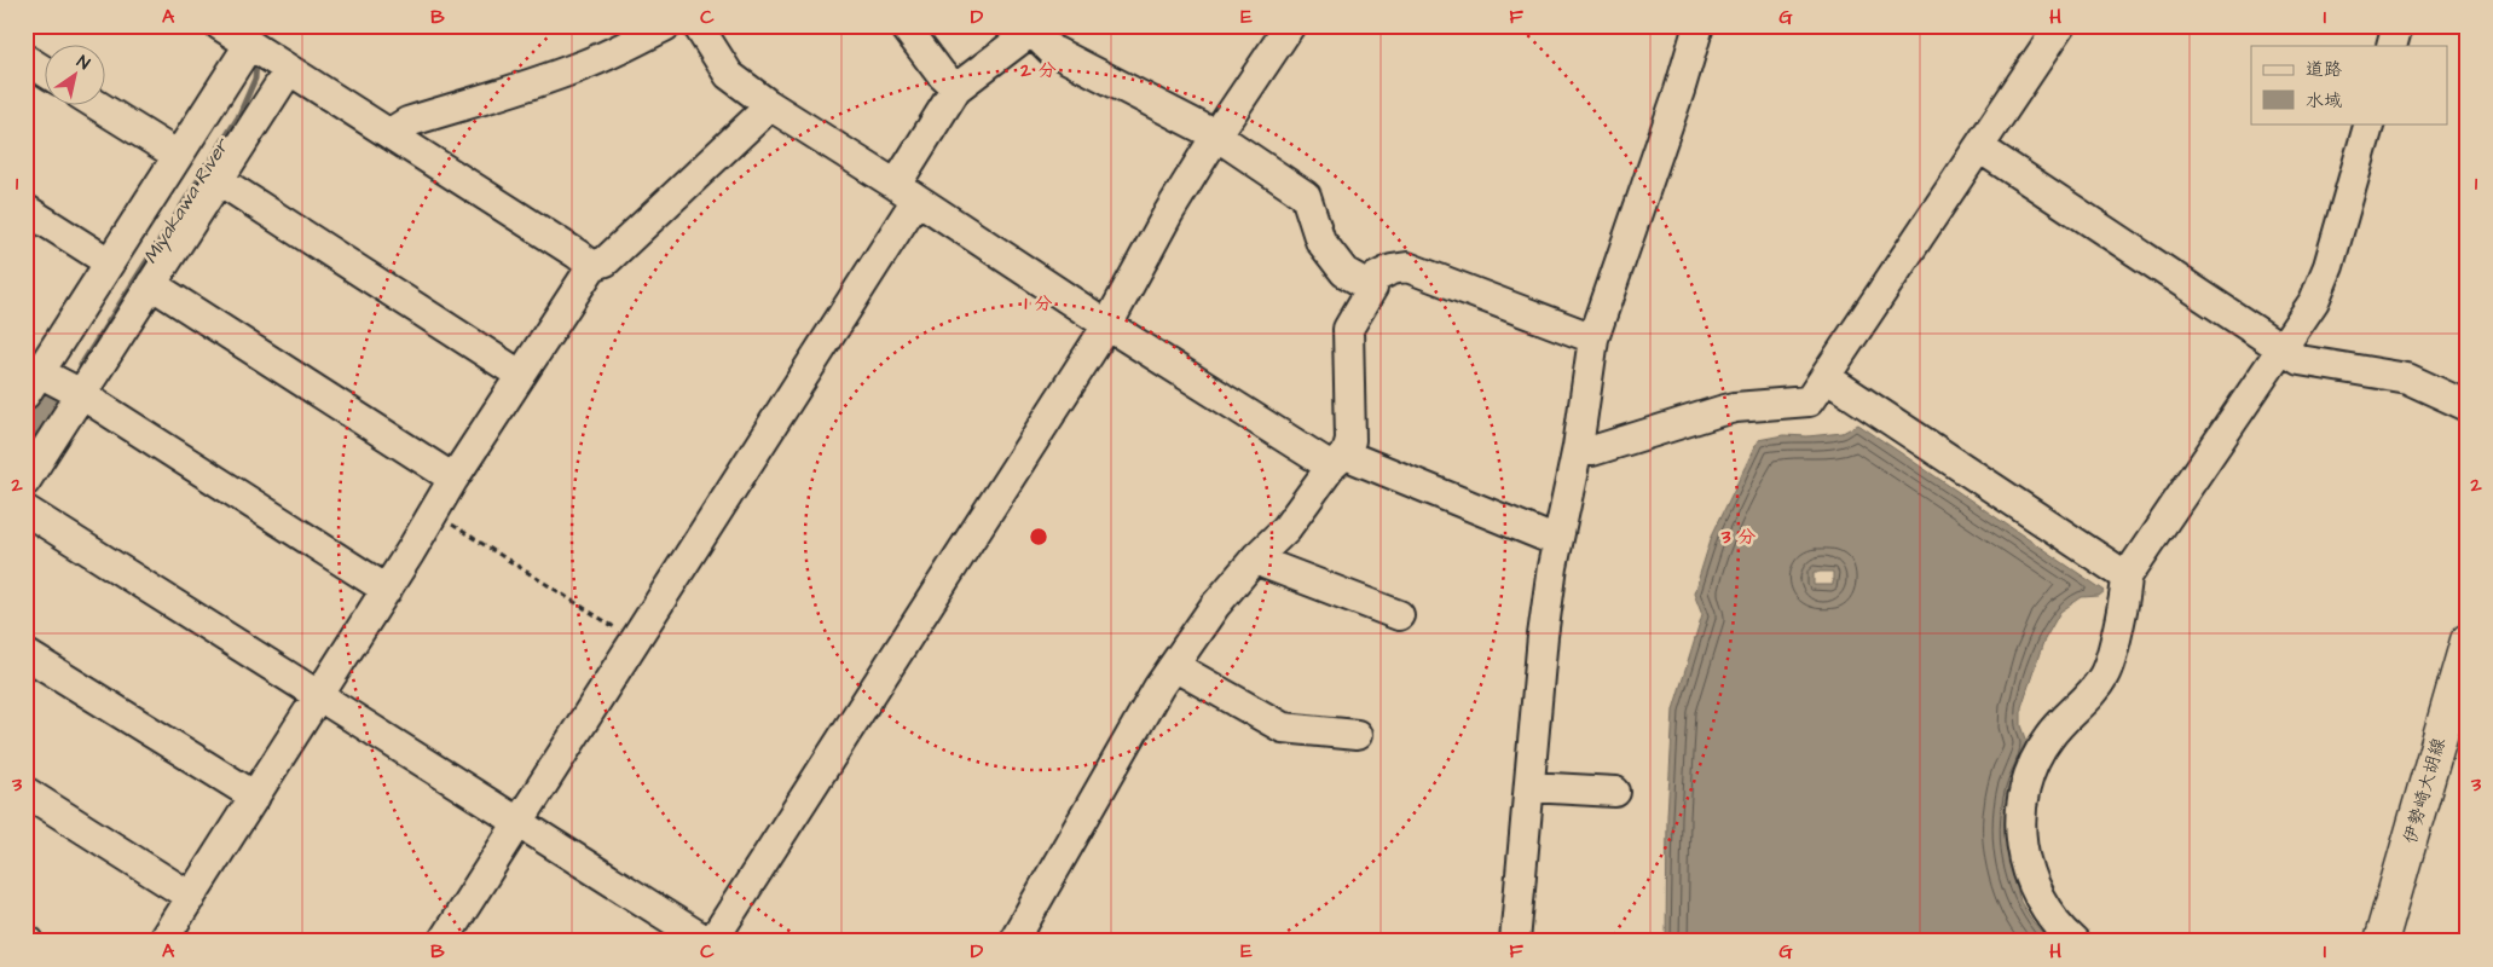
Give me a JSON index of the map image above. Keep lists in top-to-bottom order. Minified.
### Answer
{"streets":{"main road":["伊勢崎大胡線"]},"water":["Miyakawa River"],"legend":["道路","水域"],"north":"top right","grid":{"columns":["A","B","C","D","E","F","G","H","I"],"rows":["1","2","3"]},"rings":["2 分","1 分","3 分"]}
